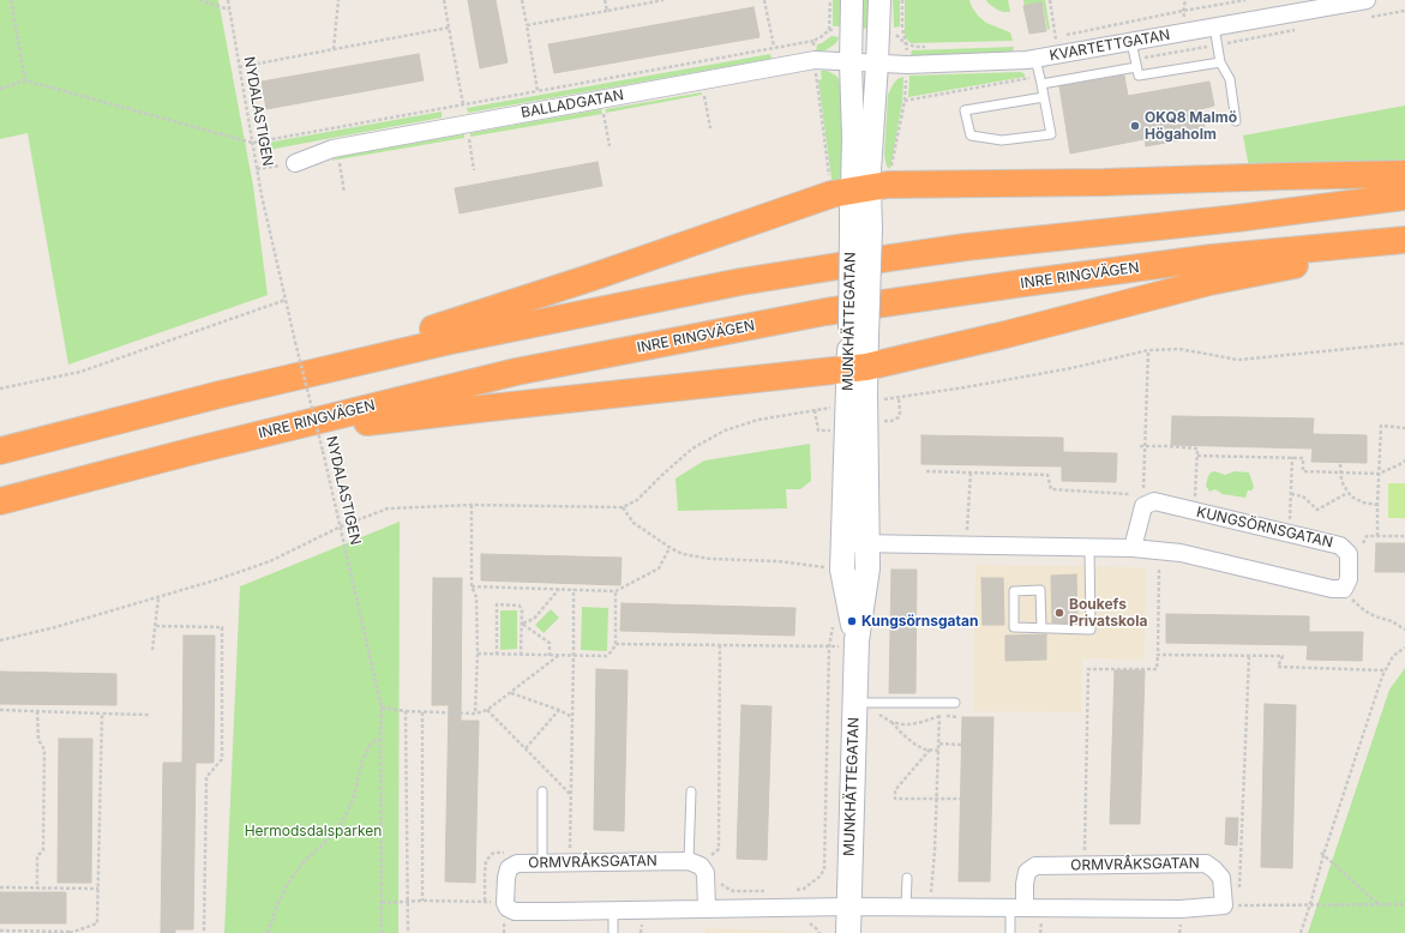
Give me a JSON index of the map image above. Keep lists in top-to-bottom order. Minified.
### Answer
{"streets":{"highway":["INRE RINGVÄGEN"],"main road":["MUNKHÄTTEGATAN"],"street":["KVARTETTGATAN","BALLADGATAN","KUNGSÖRNSGATAN","ORMVRÅKSGATAN"],"path":["NYDALASTIGEN"]},"crossings":[["KVARTETTGATAN","BALLADGATAN"]],"parks":["Hermodsdalsparken"],"places":["OKQ8 Malmö Högaholm","Boukefs Privatskola","Kungsörnsgatan"]}
